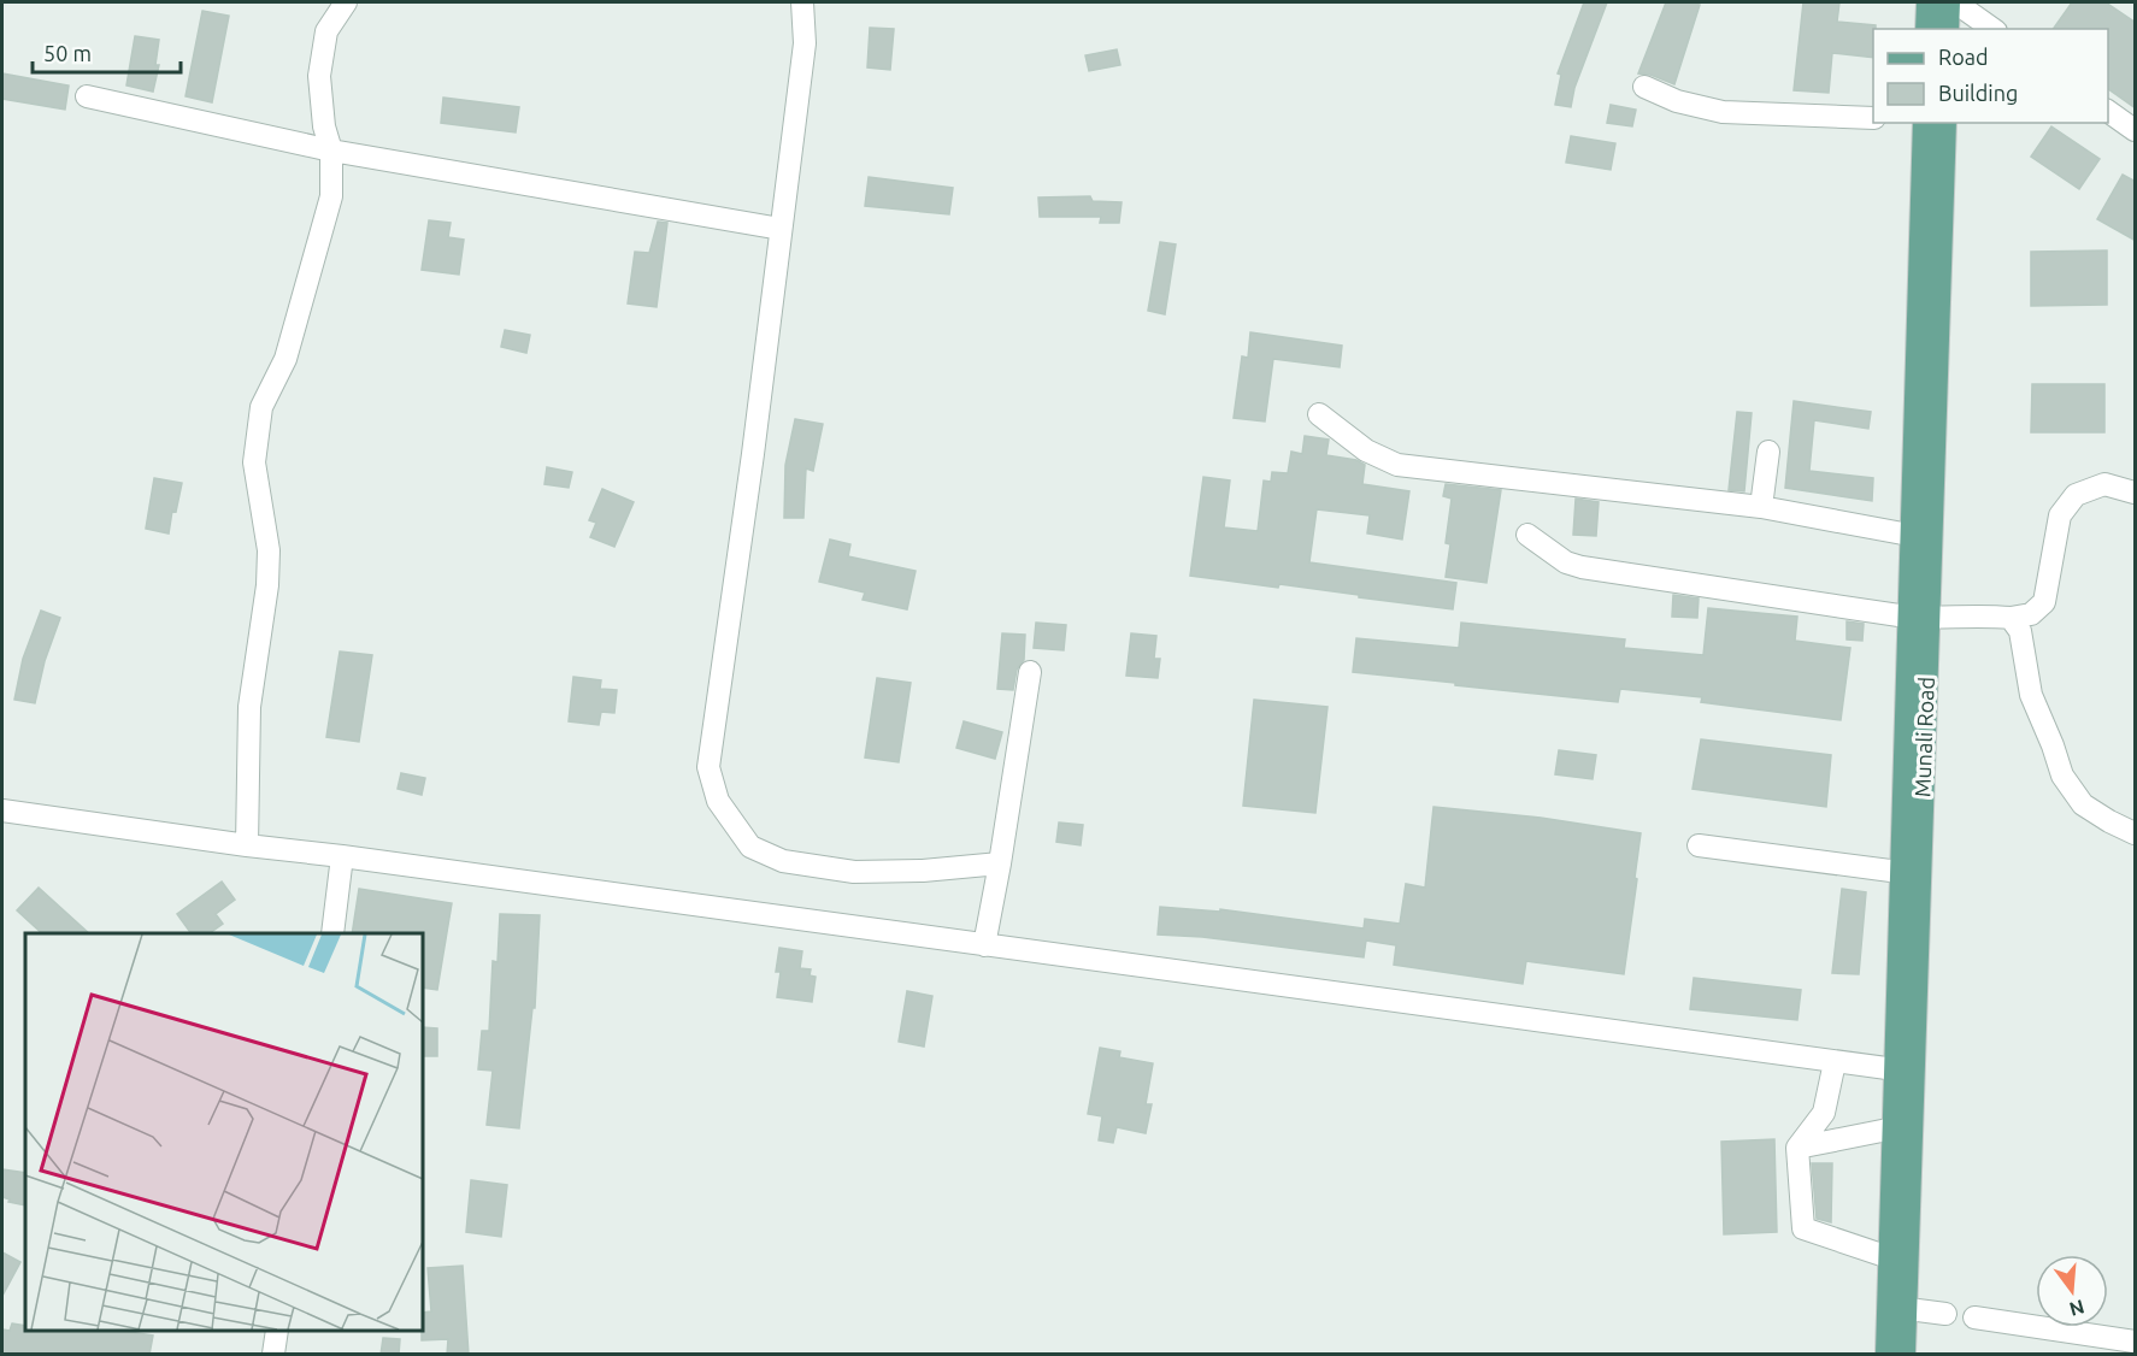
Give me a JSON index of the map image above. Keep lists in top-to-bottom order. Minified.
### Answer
{"streets":{"main road":["Munali Road"]},"legend":["Road","Building"],"scale_bar":"50 m","north":"bottom"}
